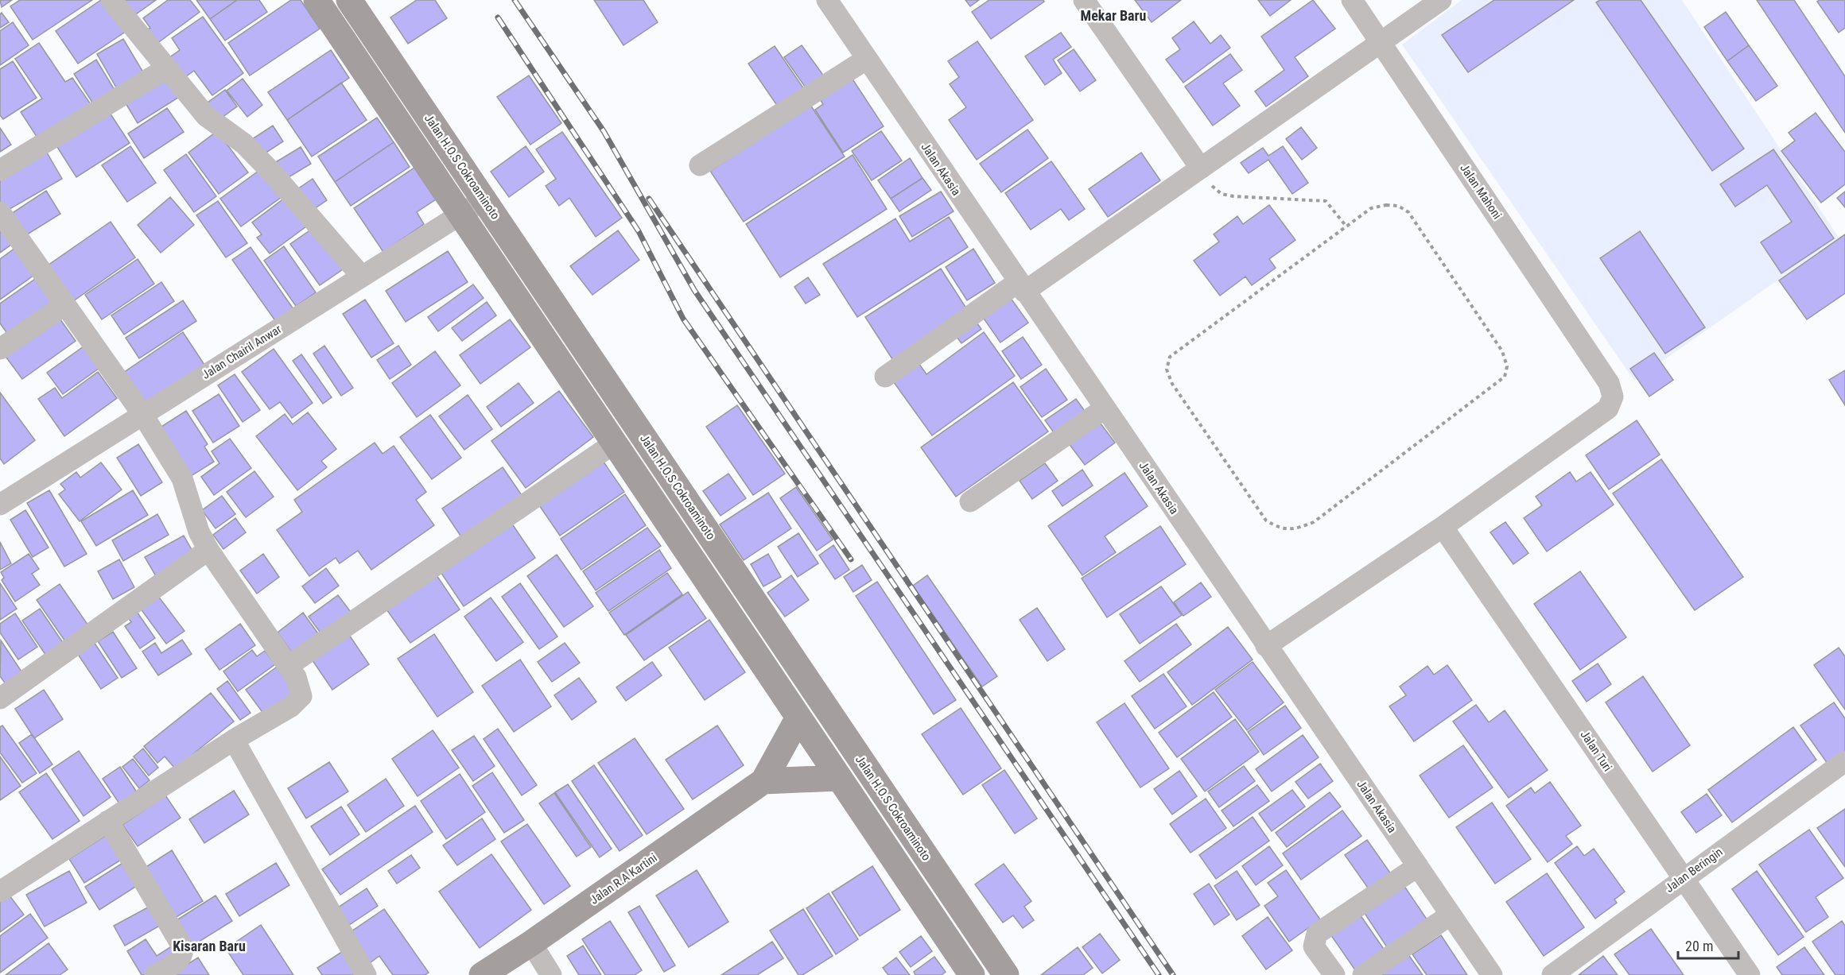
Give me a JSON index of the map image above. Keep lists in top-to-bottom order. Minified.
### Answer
{"streets":{"main road":["Jalan H.O.S Cokroaminoto","Jalan R.A Kartini"],"street":["Jalan Akasia","Jalan Mahoni","Jalan Chairil Anwar","Jalan Turi","Jalan Beringin"]},"crossings":[["Jalan H.O.S Cokroaminoto","Jalan Chairil Anwar"],["Jalan Mahoni","Jalan Turi"],["Jalan Turi","Jalan Beringin"]],"districts":["Mekar Baru","Kisaran Baru"],"scale_bar":"20 m"}
